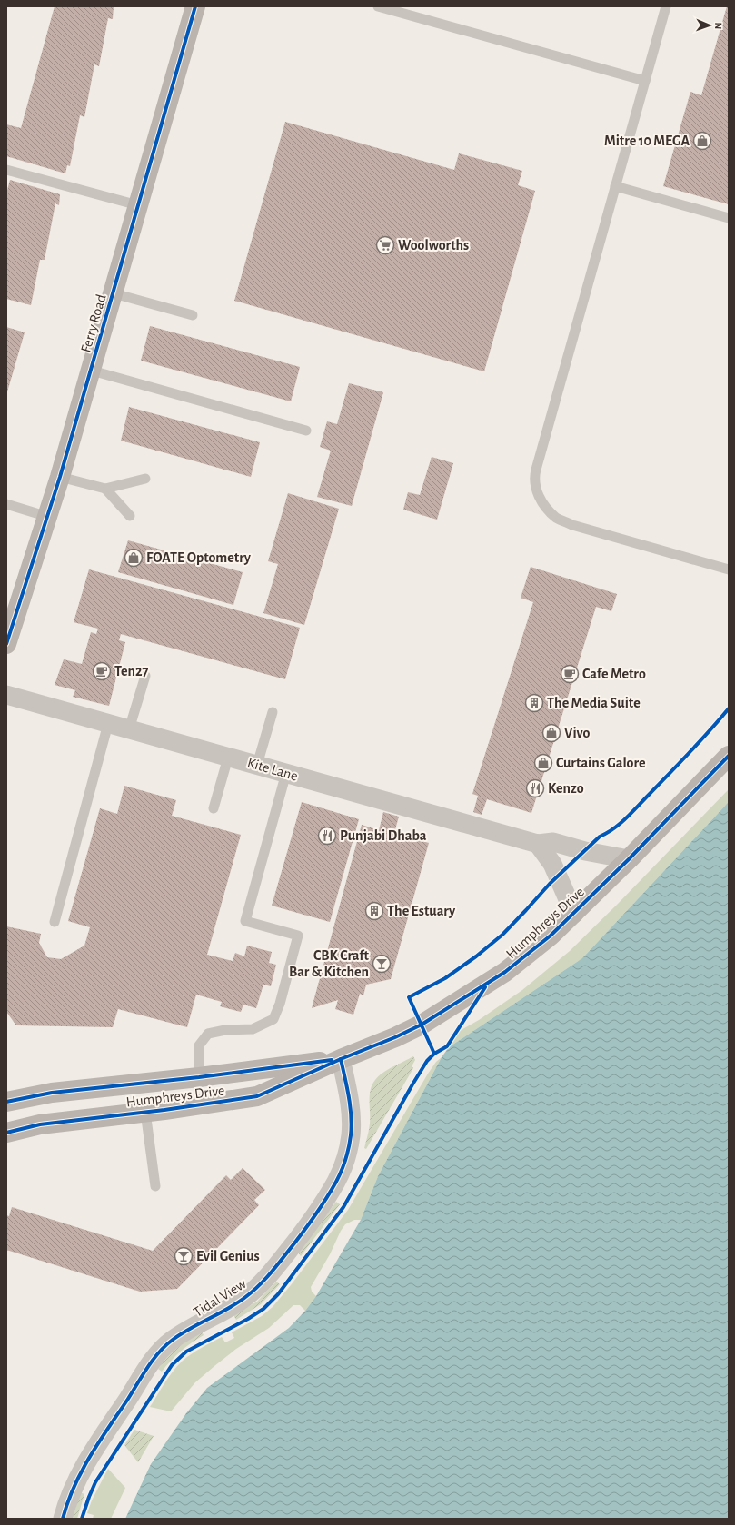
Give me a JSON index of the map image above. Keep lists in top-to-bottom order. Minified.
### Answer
{"streets":{"main road":["Ferry Road","Humphreys Drive"],"street":["Kite Lane","Tidal View"]},"crossings":[["Kite Lane","Humphreys Drive"],["Humphreys Drive","Tidal View"]],"places":{"shop":["Mitre 10 MEGA","FOATE Optometry","Vivo","Curtains Galore"],"supermarket":["Woolworths"],"cafe":["Ten27","Cafe Metro"],"building":["The Media Suite","The Estuary"],"restaurant":["Kenzo","Punjabi Dhaba"],"bar":["CBK Craft Bar & Kitchen","Evil Genius"]},"north":"right"}
